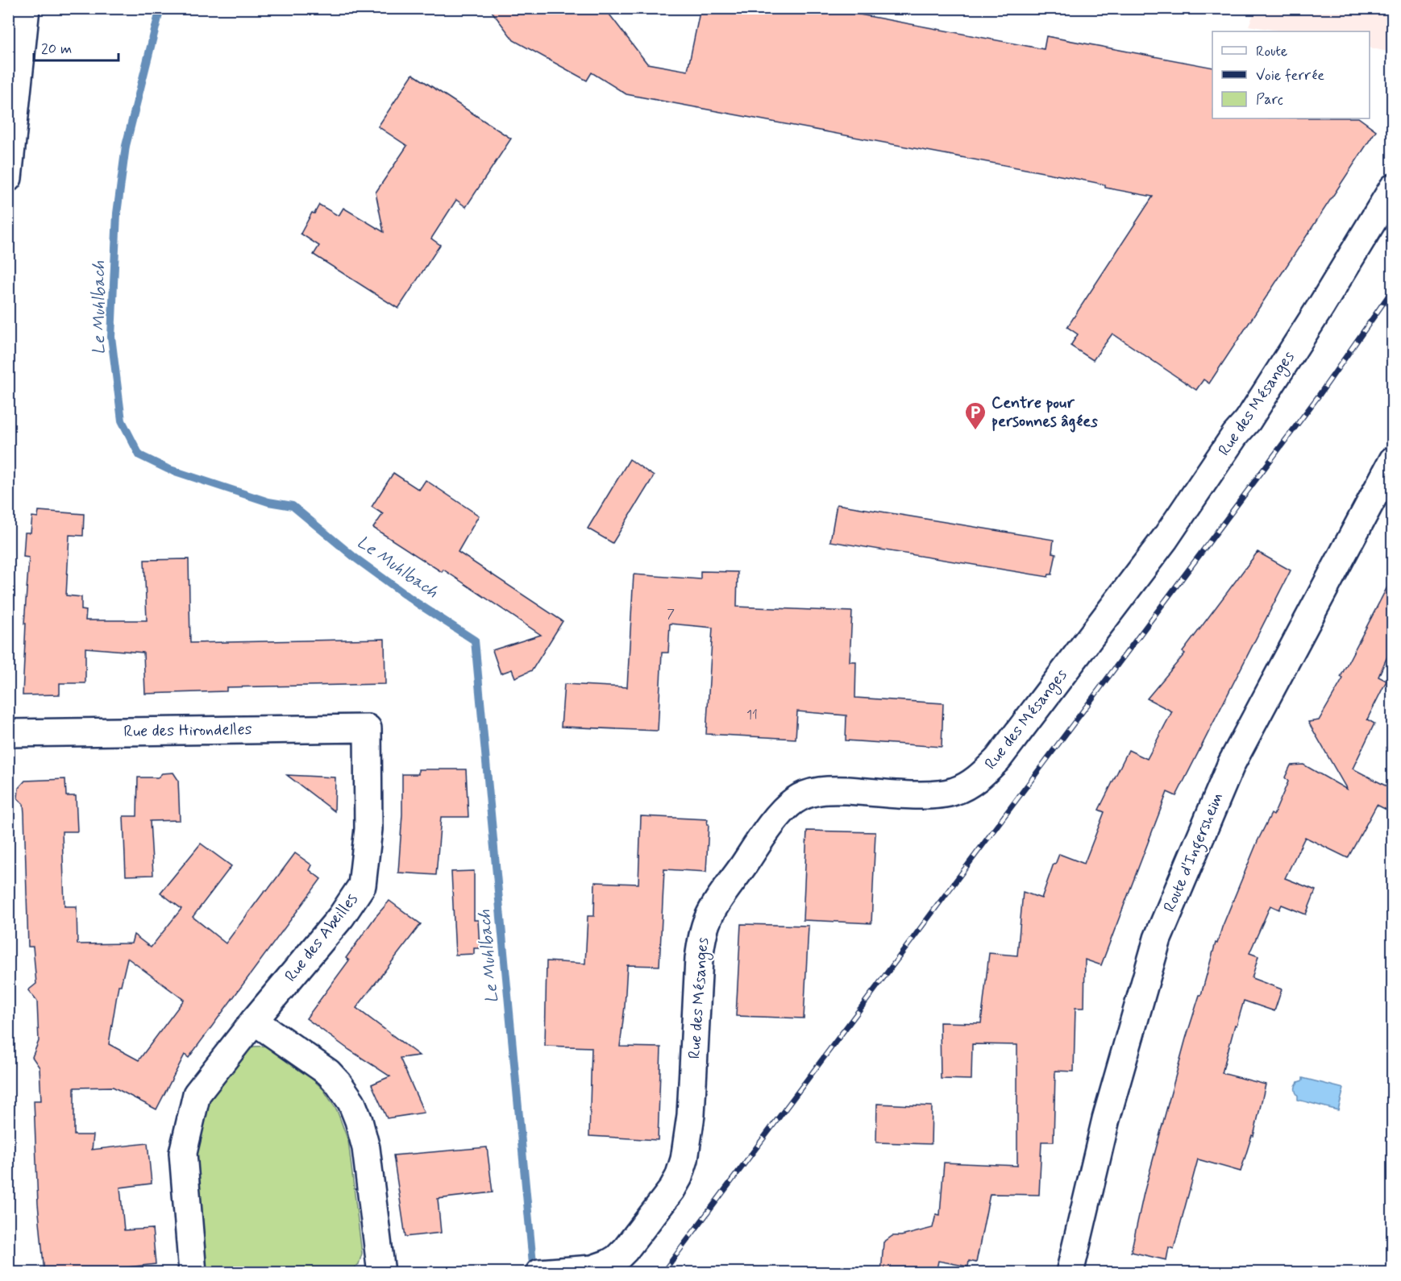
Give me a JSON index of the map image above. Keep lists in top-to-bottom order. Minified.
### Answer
{"streets":{"street":["Rue des Mésanges","Rue des Hirondelles","Route d'Ingersheim","Rue des Abeilles"]},"crossings":[["Rue des Hirondelles","Rue des Abeilles"]],"water":["Le Muhlbach"],"places":{"parking":["Centre pour personnes âgées"]},"house_numbers":["7","11"],"legend":["Route","Voie ferrée","Parc"],"scale_bar":"20 m"}
